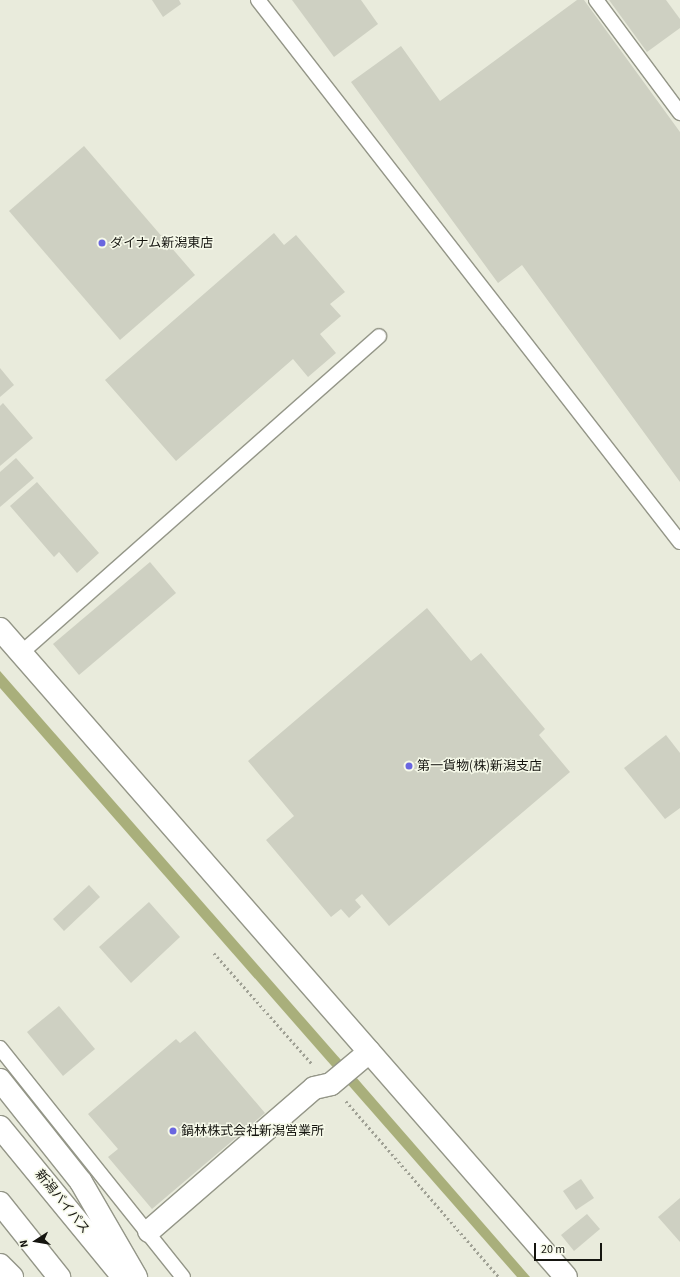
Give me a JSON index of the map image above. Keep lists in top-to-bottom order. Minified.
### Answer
{"streets":{"main road":["新潟バイパス"]},"places":["ダイナム新潟東店","第一貨物(株)新潟支店","鍋林株式会社新潟営業所"],"scale_bar":"20 m","north":"left"}
